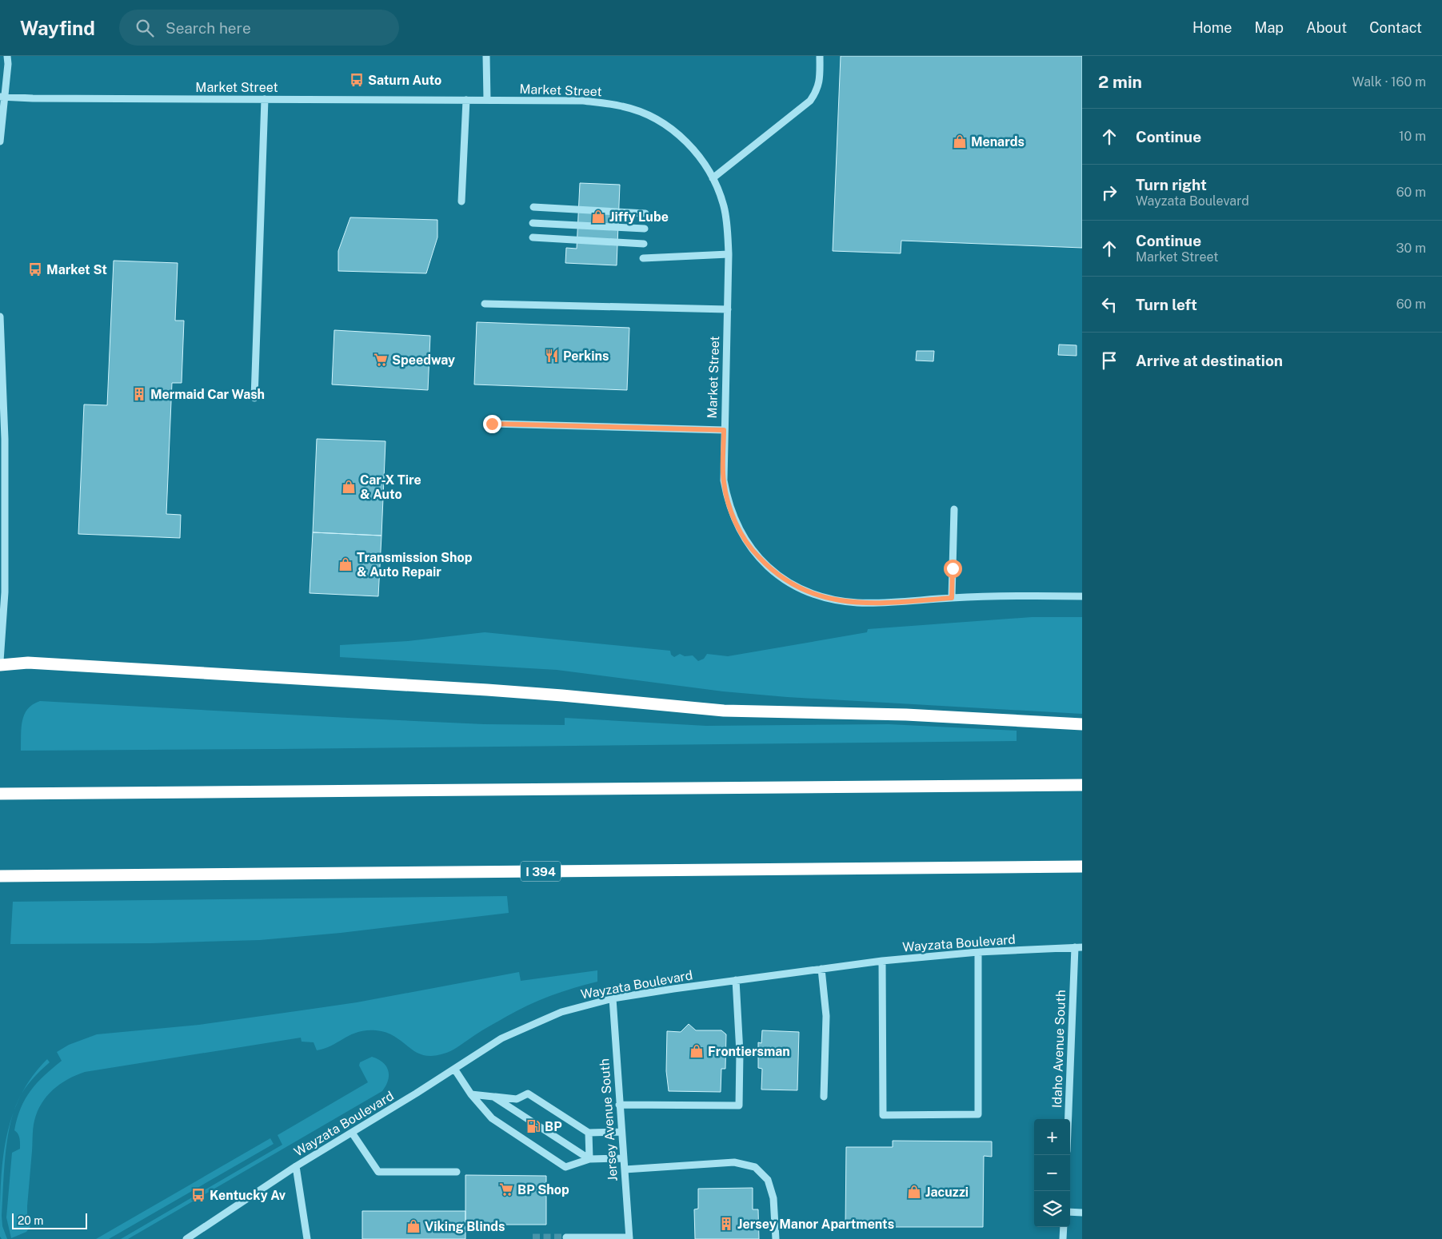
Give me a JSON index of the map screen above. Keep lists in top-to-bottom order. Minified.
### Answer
{"streets":{"highway":["I 394"],"street":["Market Street","Wayzata Boulevard","Idaho Avenue South","Jersey Avenue South"]},"crossings":[["Wayzata Boulevard","Idaho Avenue South"],["Wayzata Boulevard","Jersey Avenue South"]],"places":{"bus stop":["Saturn Auto","Market St","Kentucky Av"],"shop":["Menards","Jiffy Lube","Car-X Tire & Auto","Transmission Shop & Auto Repair","Frontiersman","Jacuzzi","Viking Blinds"],"restaurant":["Perkins"],"supermarket":["Speedway","BP Shop"],"building":["Mermaid Car Wash","Jersey Manor Apartments"],"fuel station":["BP"]},"scale_bar":"20 m","page":{"header":"Wayfind","search":"Search here","nav":["Home","Map","About","Contact"],"heading":["2 min","Walk · 160 m"],"list":[["Continue","10 m"],["Turn right","Wayzata Boulevard","60 m"],["Continue","Market Street","30 m"],["Turn left","60 m"],"Arrive at destination"],"map_buttons":["+","−"],"scale":"20 m"}}
